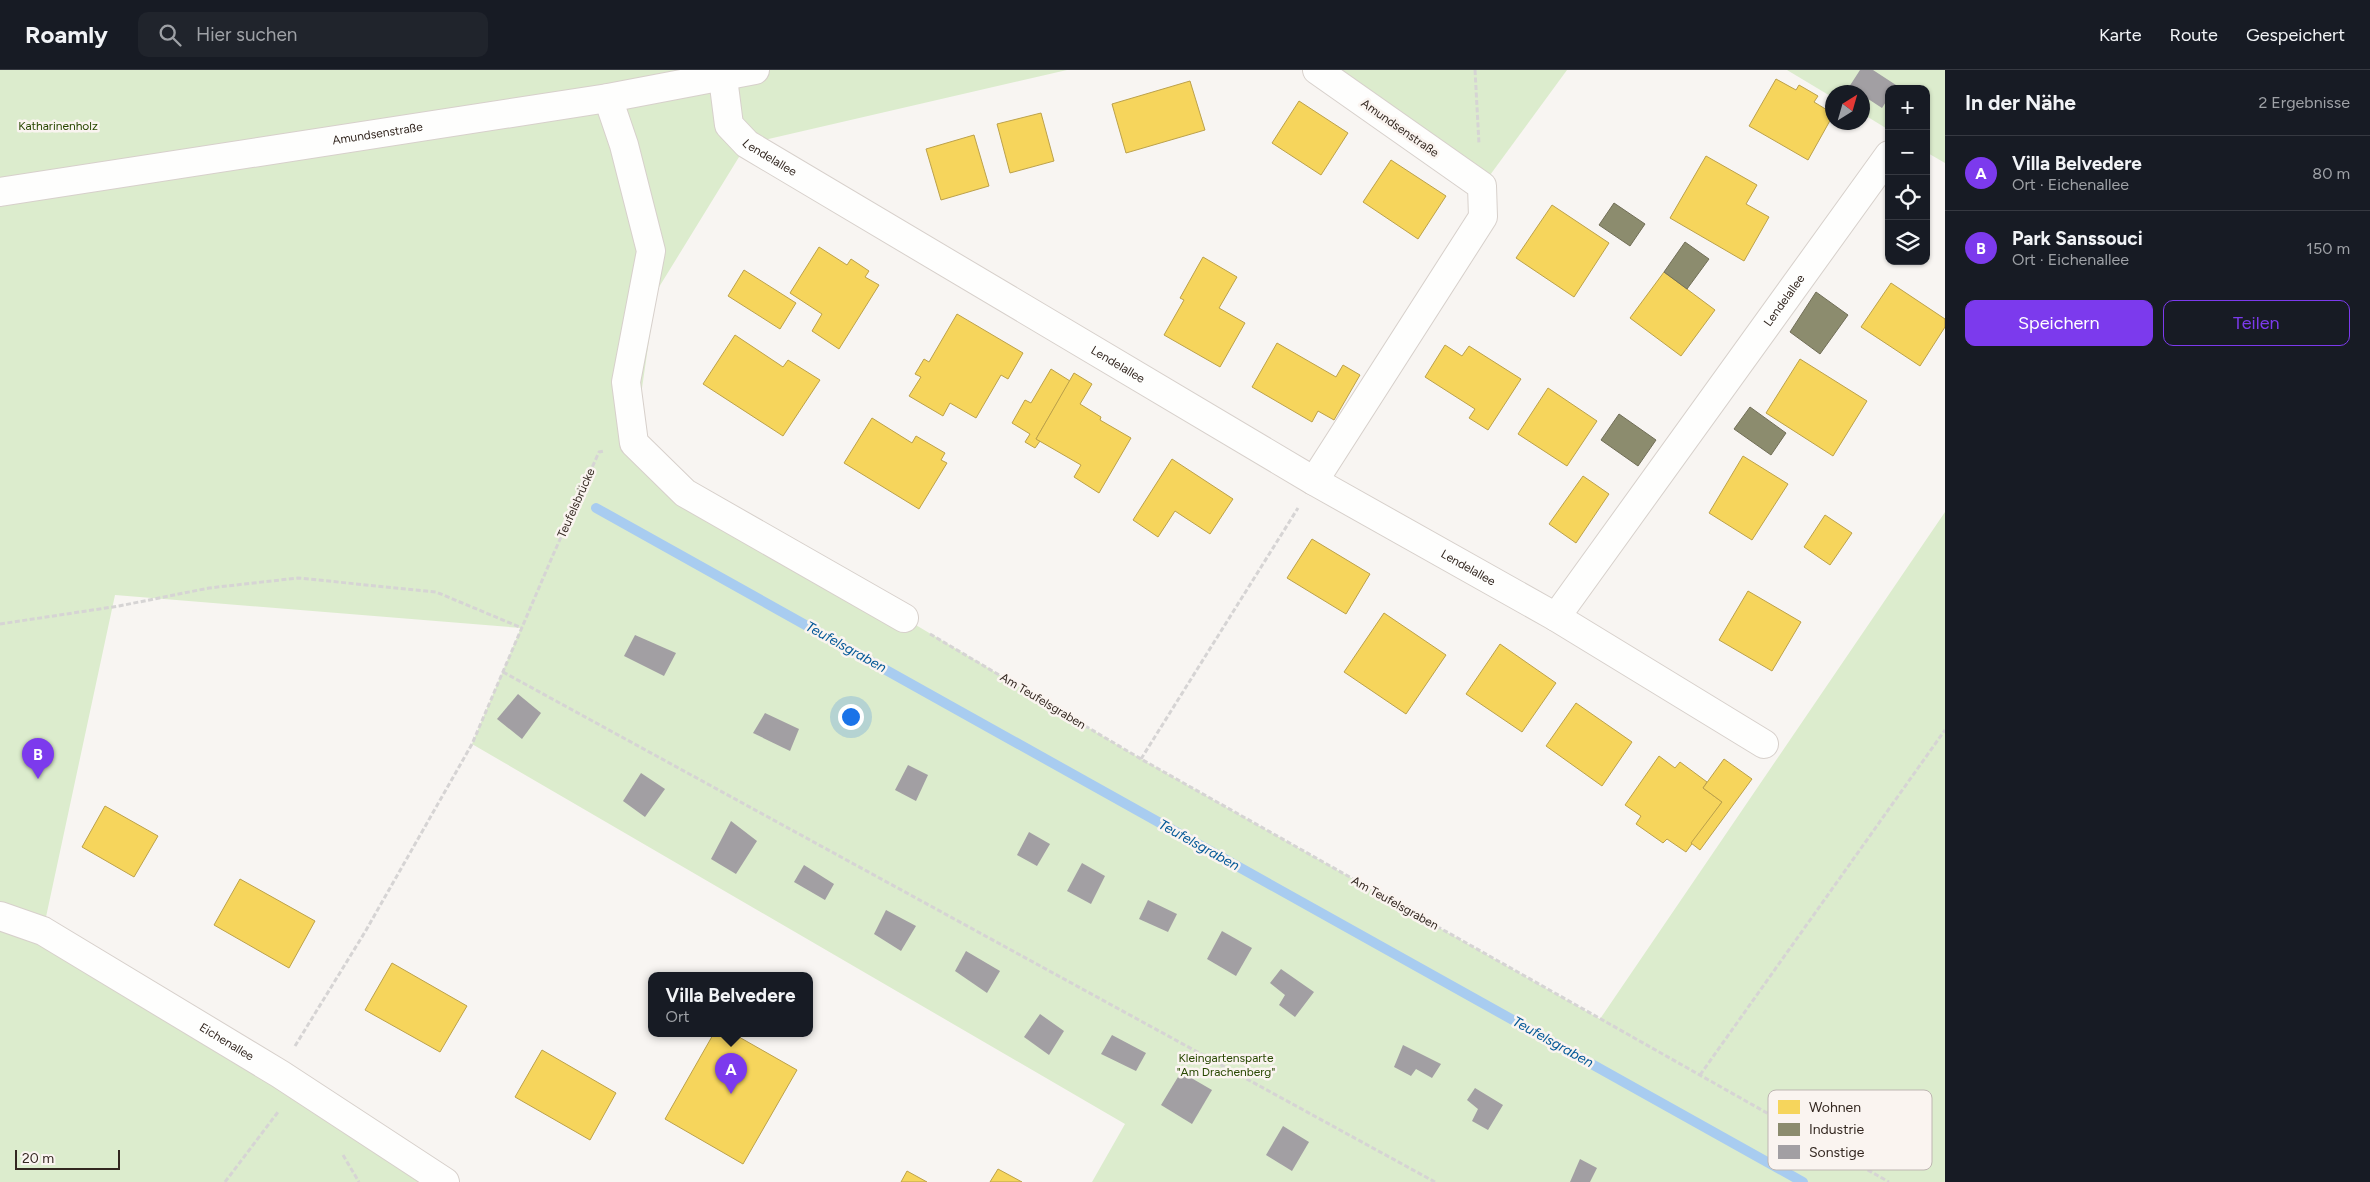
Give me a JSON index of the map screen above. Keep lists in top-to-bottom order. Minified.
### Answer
{"streets":{"street":["Amundsenstraße","Lendelallee","Eichenallee"],"path":["Teufelsbrücke","Am Teufelsgraben"]},"crossings":[["Amundsenstraße","Lendelallee"],["Teufelsbrücke","Eichenallee"]],"water":["Teufelsgraben"],"parks":["Katharinenholz","Kleingartensparte \"Am Drachenberg\""],"legend":["Wohnen","Industrie","Sonstige"],"scale_bar":"20 m","north":"top right","page":{"header":"Roamly","search":"Hier suchen","nav":["Karte","Route","Gespeichert"],"heading":["In der Nähe","2 Ergebnisse"],"map_buttons":["+","−"],"list":[{"mark":"A","name":"Villa Belvedere","note":"Ort · Eichenallee","value":"80 m"},{"mark":"B","name":"Park Sanssouci","note":"Ort · Eichenallee","value":"150 m"}],"buttons":["Speichern","Teilen"],"pins":["B","A"],"popup":["Villa Belvedere","Ort"],"scale":"20 m"}}
